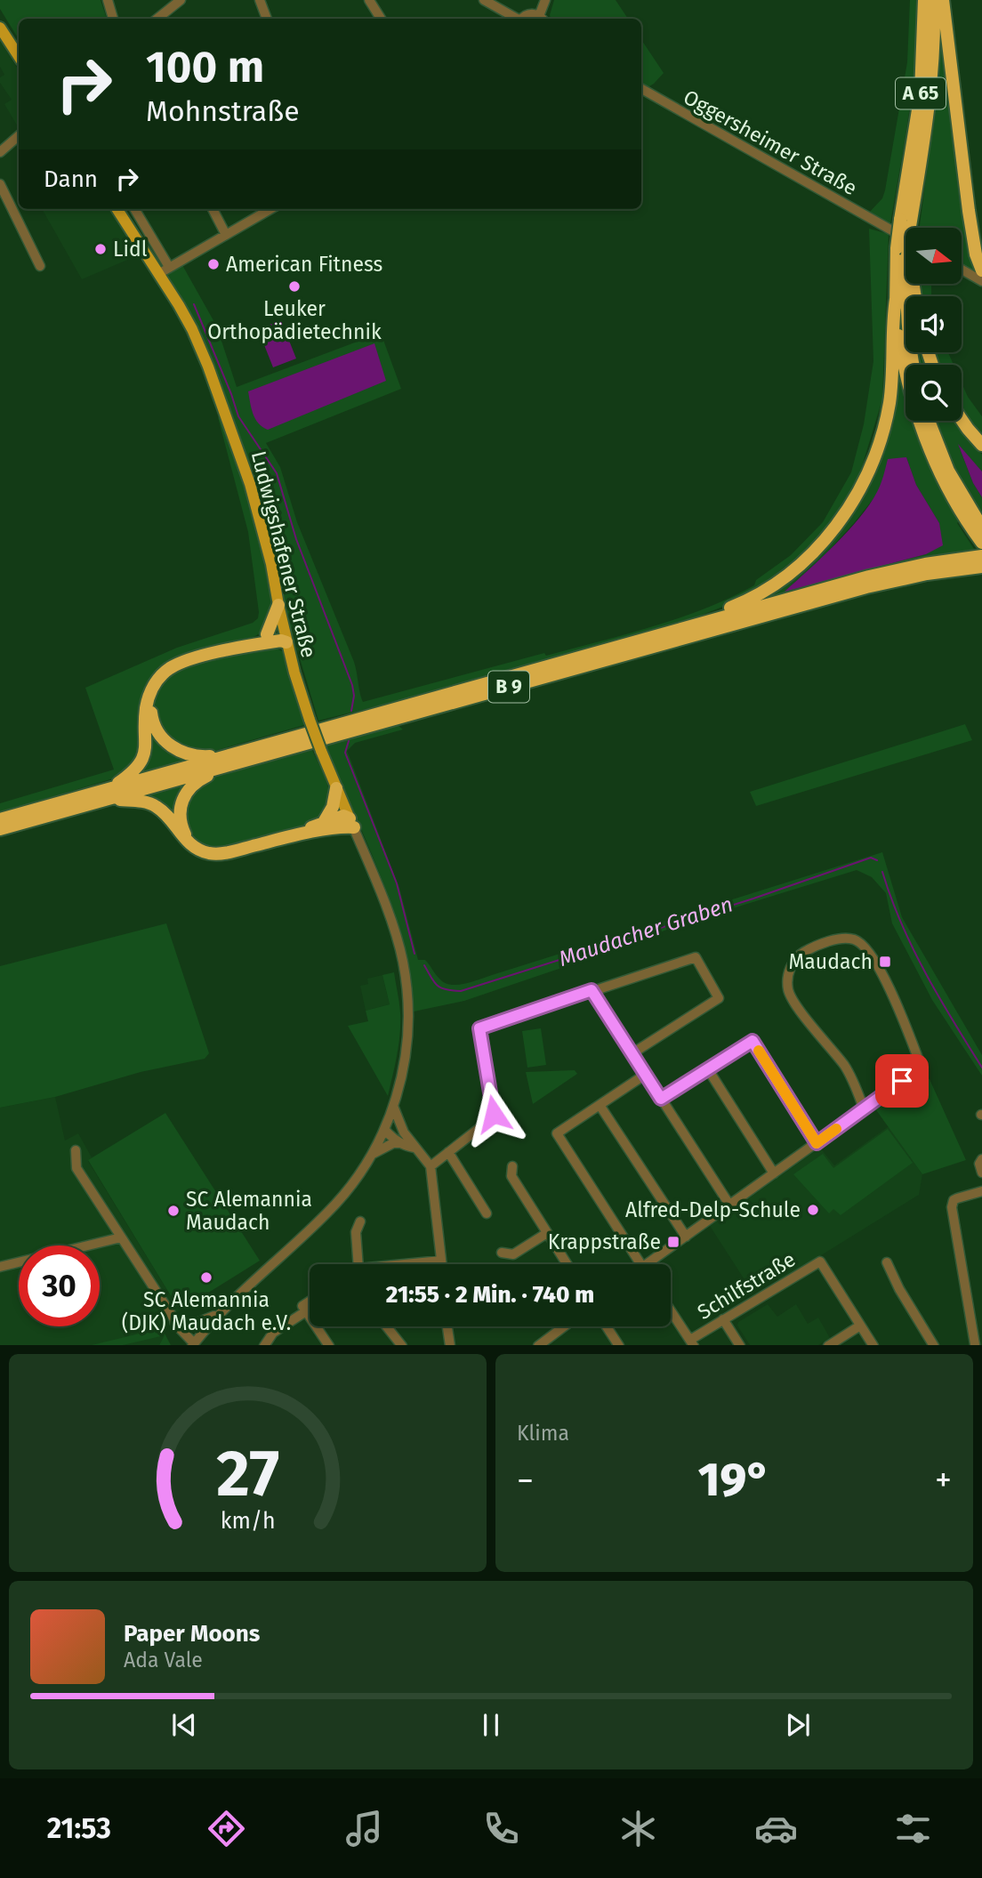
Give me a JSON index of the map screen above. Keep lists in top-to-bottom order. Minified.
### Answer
{"streets":{"highway":["A 65","B 9"],"main road":["Ludwigshafener Straße"],"street":["Oggersheimer Straße","Schilfstraße"]},"water":["Maudacher Graben"],"places":{"other":["Lidl","American Fitness","Leuker Orthopädietechnik","Alfred-Delp-Schule","SC Alemannia Maudach","SC Alemannia (DJK) Maudach e.V."],"transit":["Maudach","Krappstraße"]},"north":"right","page":{"turn":["100 m","Mohnstraße"],"then":"Dann","limit":"30","trip":"21:55 · 2 Min. · 740 m","tile":"Klima","heat":["−","19°","+"],"song":["Paper Moons","Ada Vale"],"tabs":"21:53","gauge":["27","km/h"]}}
